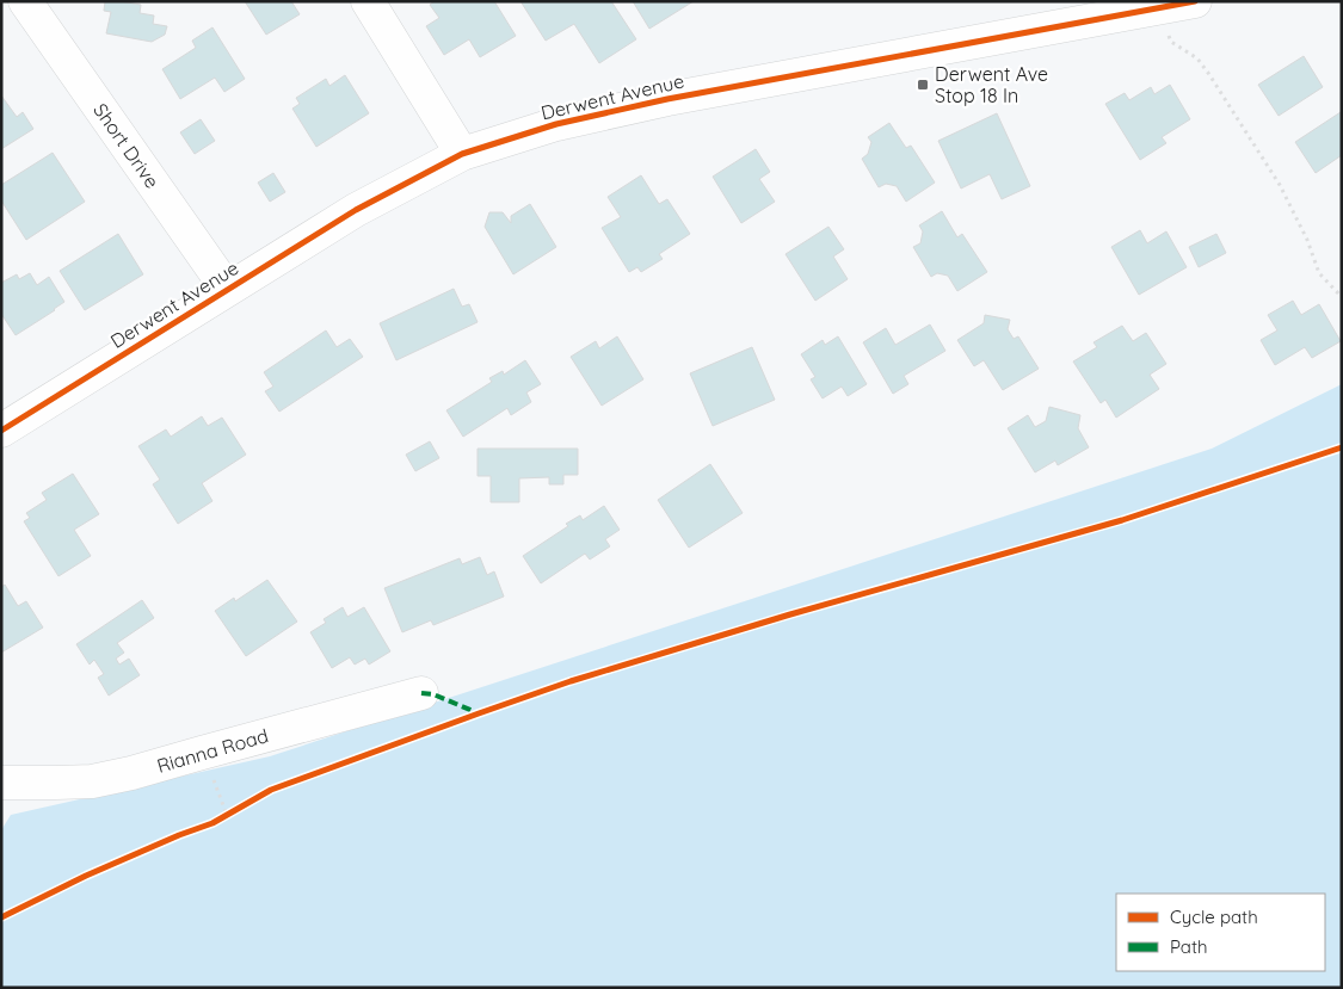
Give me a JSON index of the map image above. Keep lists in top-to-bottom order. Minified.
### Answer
{"streets":{"street":["Derwent Avenue","Short Drive","Rianna Road"]},"crossings":[["Derwent Avenue","Short Drive"]],"places":{"transit":["Derwent Ave Stop 18 In"]},"legend":["Cycle path","Path"]}
